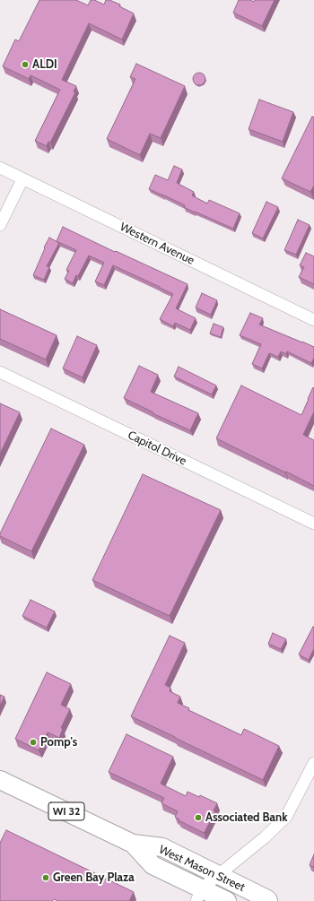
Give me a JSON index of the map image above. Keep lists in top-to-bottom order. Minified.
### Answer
{"streets":{"main road":["WI 32","West Mason Street"],"street":["Western Avenue","Capitol Drive"]},"places":["ALDI","Pomp's","Associated Bank","Green Bay Plaza"]}
